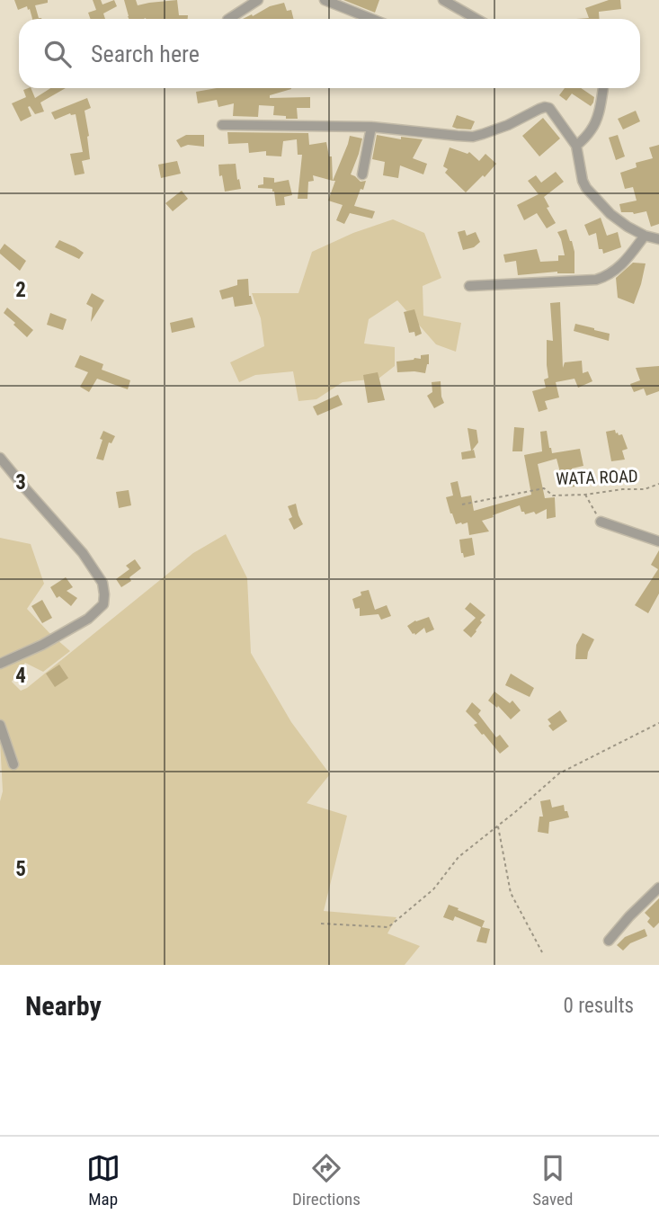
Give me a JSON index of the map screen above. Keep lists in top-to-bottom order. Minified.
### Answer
{"streets":{"path":["WATA ROAD"]},"page":{"search":"Search here","heading":["Nearby","0 results"],"nav":["Map","Directions","Saved"]},"grid":{"rows":["2","3","4","5"]}}
